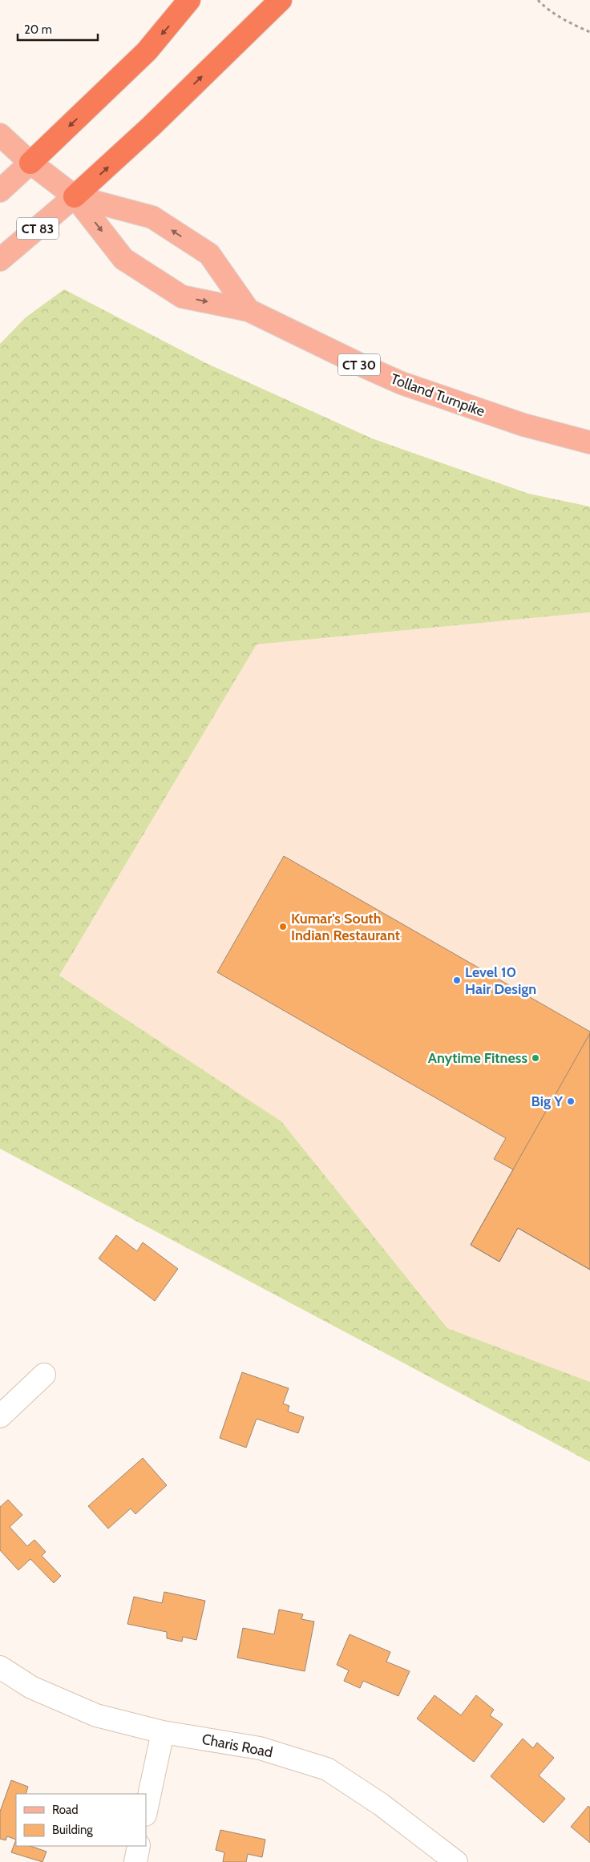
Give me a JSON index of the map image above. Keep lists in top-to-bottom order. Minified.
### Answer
{"streets":{"main road":["CT 83","CT 30","Tolland Turnpike"],"street":["Charis Road"]},"crossings":[["CT 83","Tolland Turnpike"]],"places":["Kumar's South Indian Restaurant","Level 10 Hair Design","Anytime Fitness","Big Y"],"legend":["Road","Building"],"scale_bar":"20 m"}
